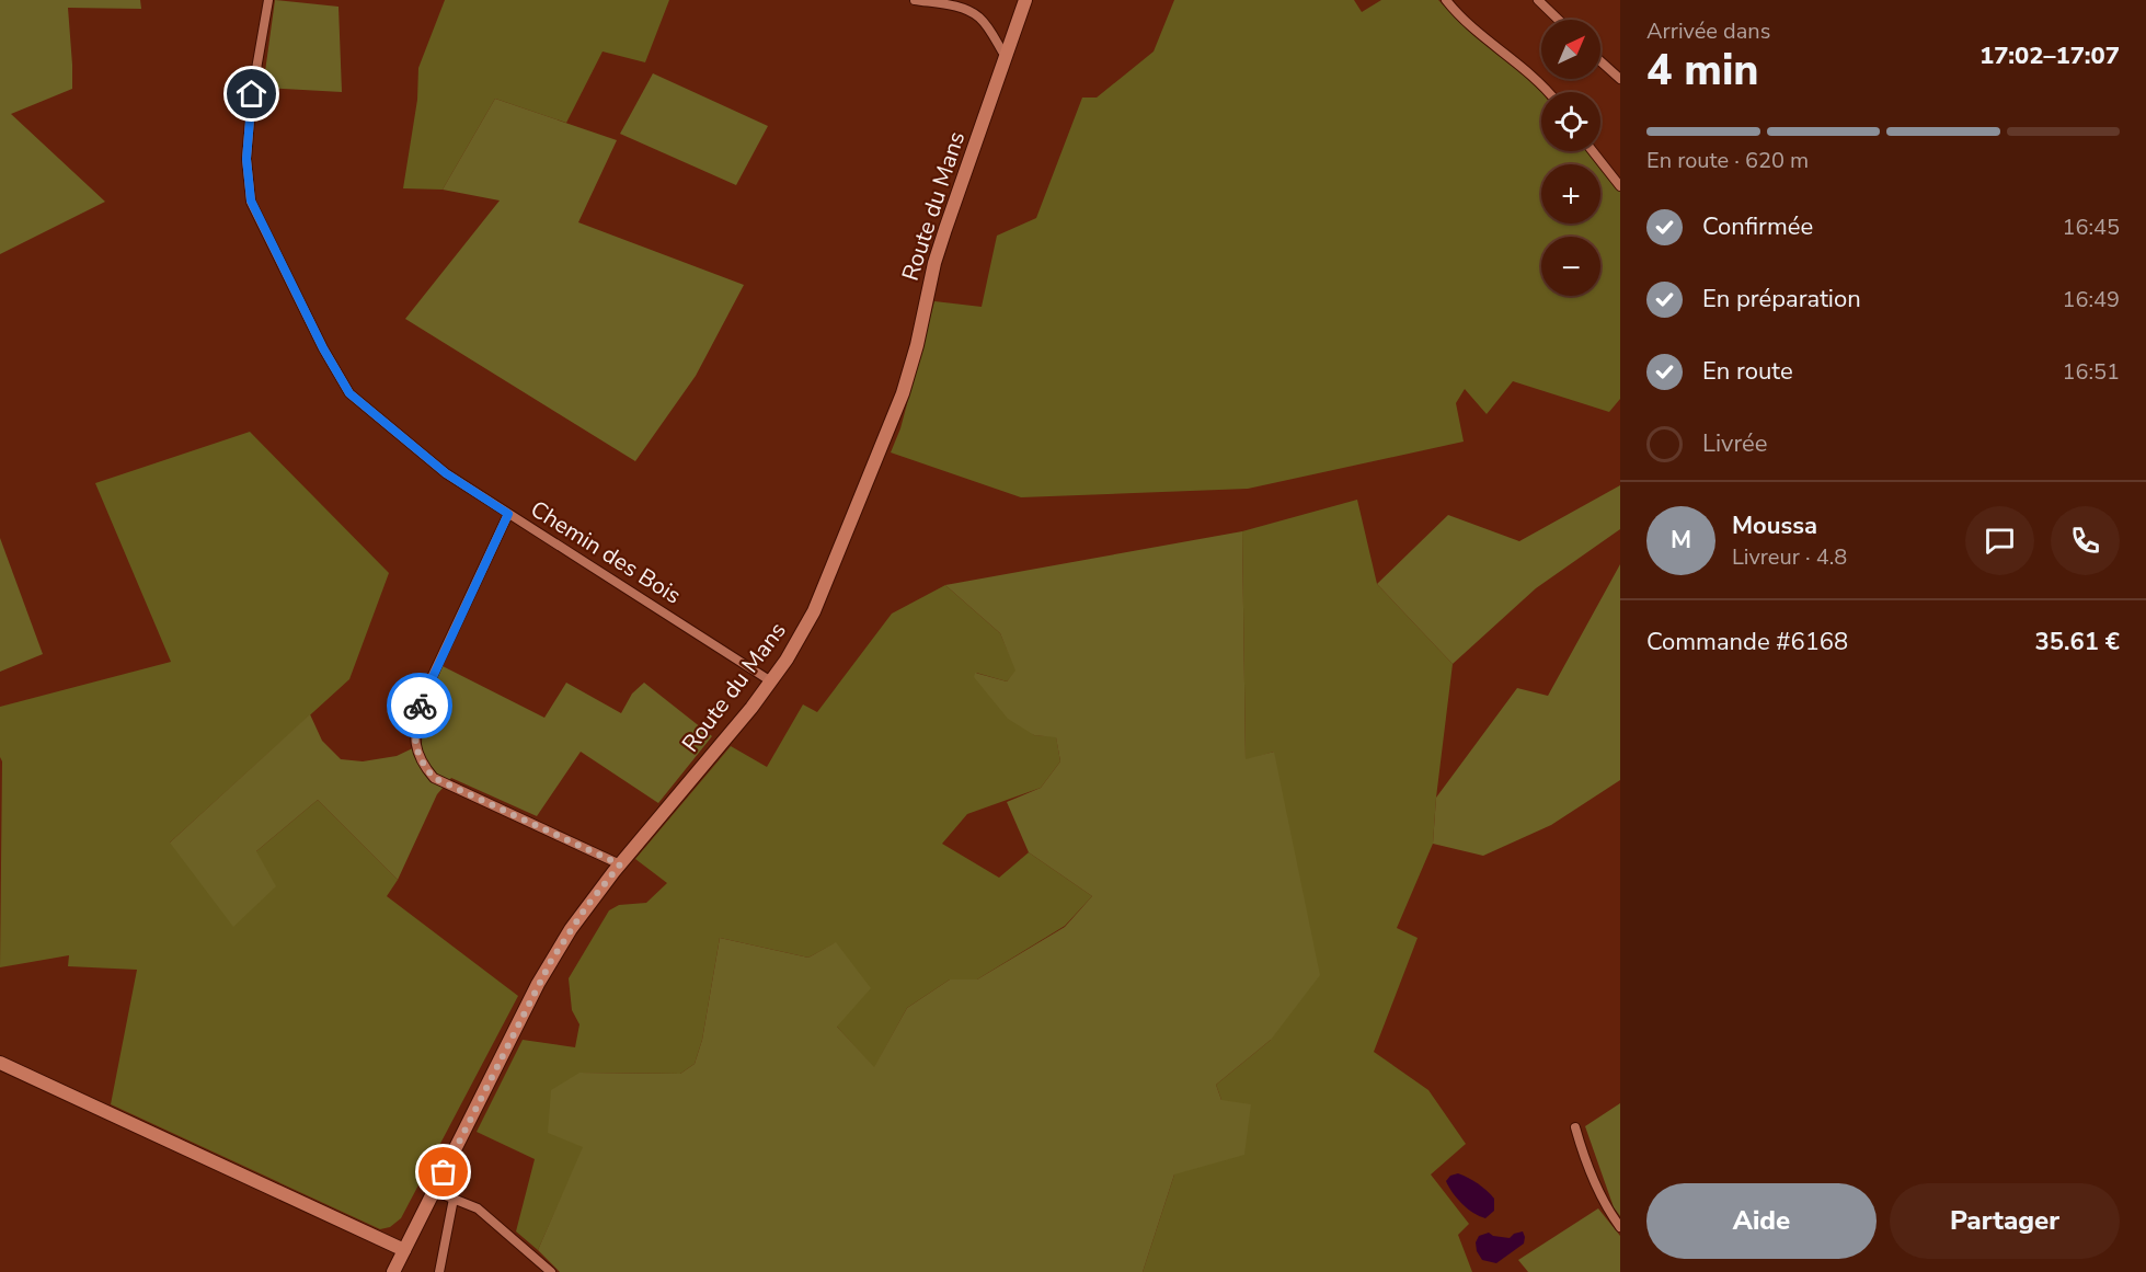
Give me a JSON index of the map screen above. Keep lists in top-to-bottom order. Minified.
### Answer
{"streets":{"street":["Route du Mans","Chemin des Bois"]},"crossings":[["Route du Mans","Chemin des Bois"]],"north":"top right","page":{"heading":["4 min","Arrivée dans","17:02–17:07"],"panel":["Moussa","Livreur · 4.8","Commande #6168","35.61 €"],"map_buttons":["+","−"],"bar":"En route · 620 m","list":[["Confirmée","16:45"],["En préparation","16:49"],["En route","16:51"],"Livrée"],"round":"M","buttons":["Aide","Partager"]}}
